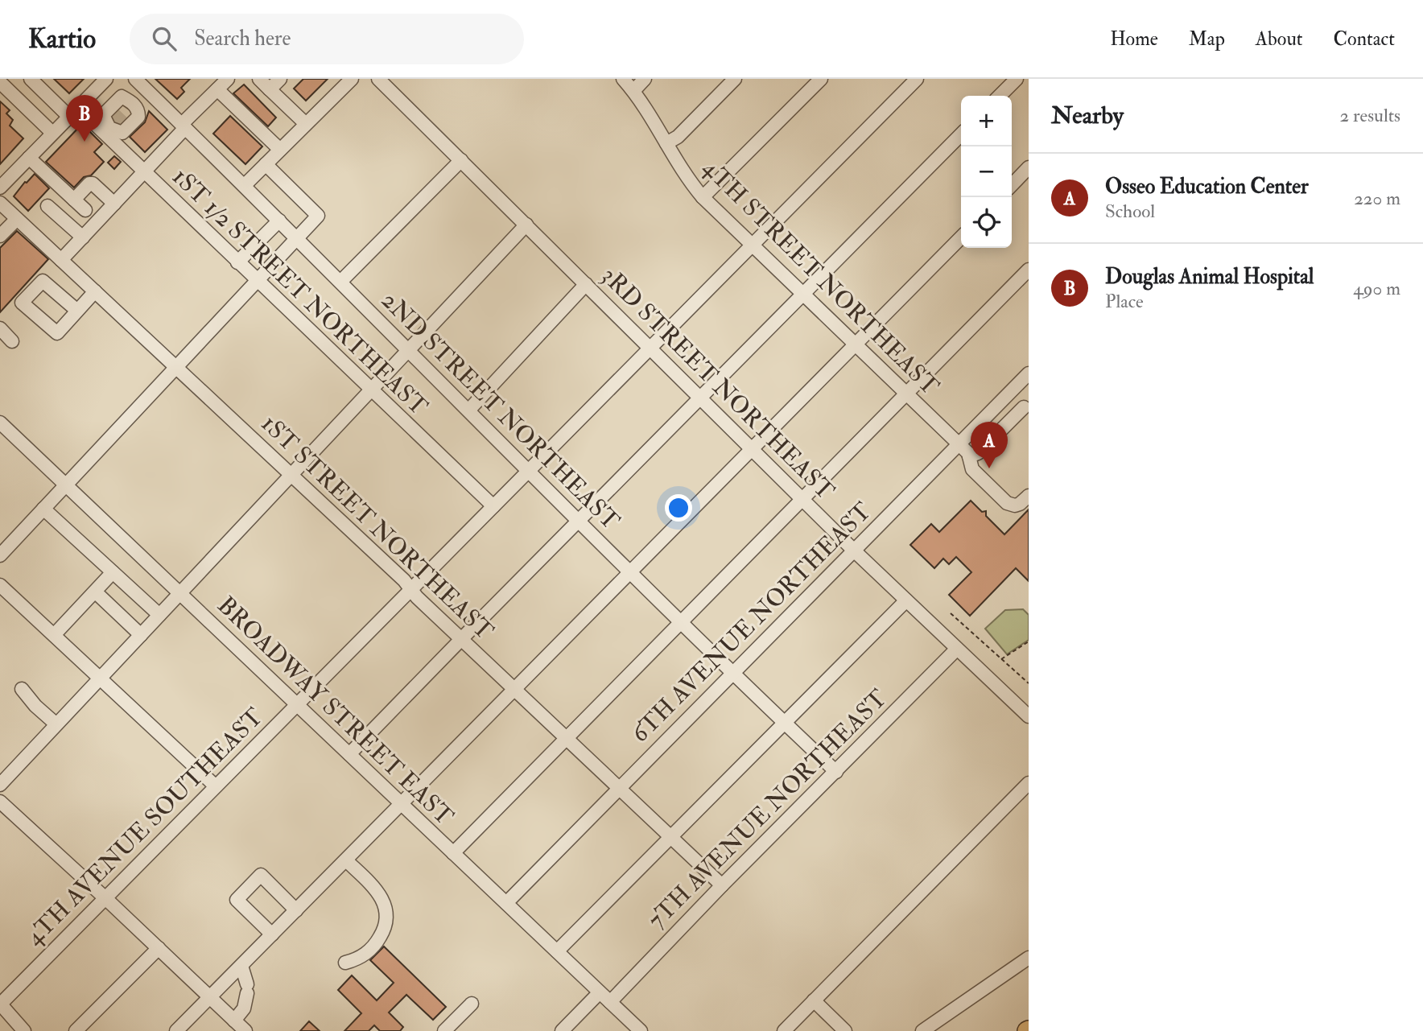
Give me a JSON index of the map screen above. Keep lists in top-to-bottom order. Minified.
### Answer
{"streets":{"street":["4TH STREET NORTHEAST","1ST 1/2 STREET NORTHEAST","3RD STREET NORTHEAST","2ND STREET NORTHEAST","1ST STREET NORTHEAST","6TH AVENUE NORTHEAST","BROADWAY STREET EAST","7TH AVENUE NORTHEAST","4TH AVENUE SOUTHEAST"]},"crossings":[["4TH STREET NORTHEAST","6TH AVENUE NORTHEAST"],["4TH STREET NORTHEAST","4TH AVENUE SOUTHEAST"],["1ST 1/2 STREET NORTHEAST","4TH AVENUE SOUTHEAST"],["3RD STREET NORTHEAST","6TH AVENUE NORTHEAST"],["3RD STREET NORTHEAST","7TH AVENUE NORTHEAST"],["3RD STREET NORTHEAST","4TH AVENUE SOUTHEAST"],["2ND STREET NORTHEAST","6TH AVENUE NORTHEAST"],["2ND STREET NORTHEAST","7TH AVENUE NORTHEAST"],["2ND STREET NORTHEAST","4TH AVENUE SOUTHEAST"],["1ST STREET NORTHEAST","6TH AVENUE NORTHEAST"],["1ST STREET NORTHEAST","7TH AVENUE NORTHEAST"],["1ST STREET NORTHEAST","4TH AVENUE SOUTHEAST"],["6TH AVENUE NORTHEAST","BROADWAY STREET EAST"],["BROADWAY STREET EAST","7TH AVENUE NORTHEAST"],["BROADWAY STREET EAST","4TH AVENUE SOUTHEAST"]],"page":{"header":"Kartio","search":"Search here","nav":["Home","Map","About","Contact"],"heading":["Nearby","2 results"],"pins":["B","A"],"map_buttons":["+","−"],"list":[{"mark":"A","name":"Osseo Education Center","note":"School","value":"220 m"},{"mark":"B","name":"Douglas Animal Hospital","note":"Place","value":"490 m"}]}}
